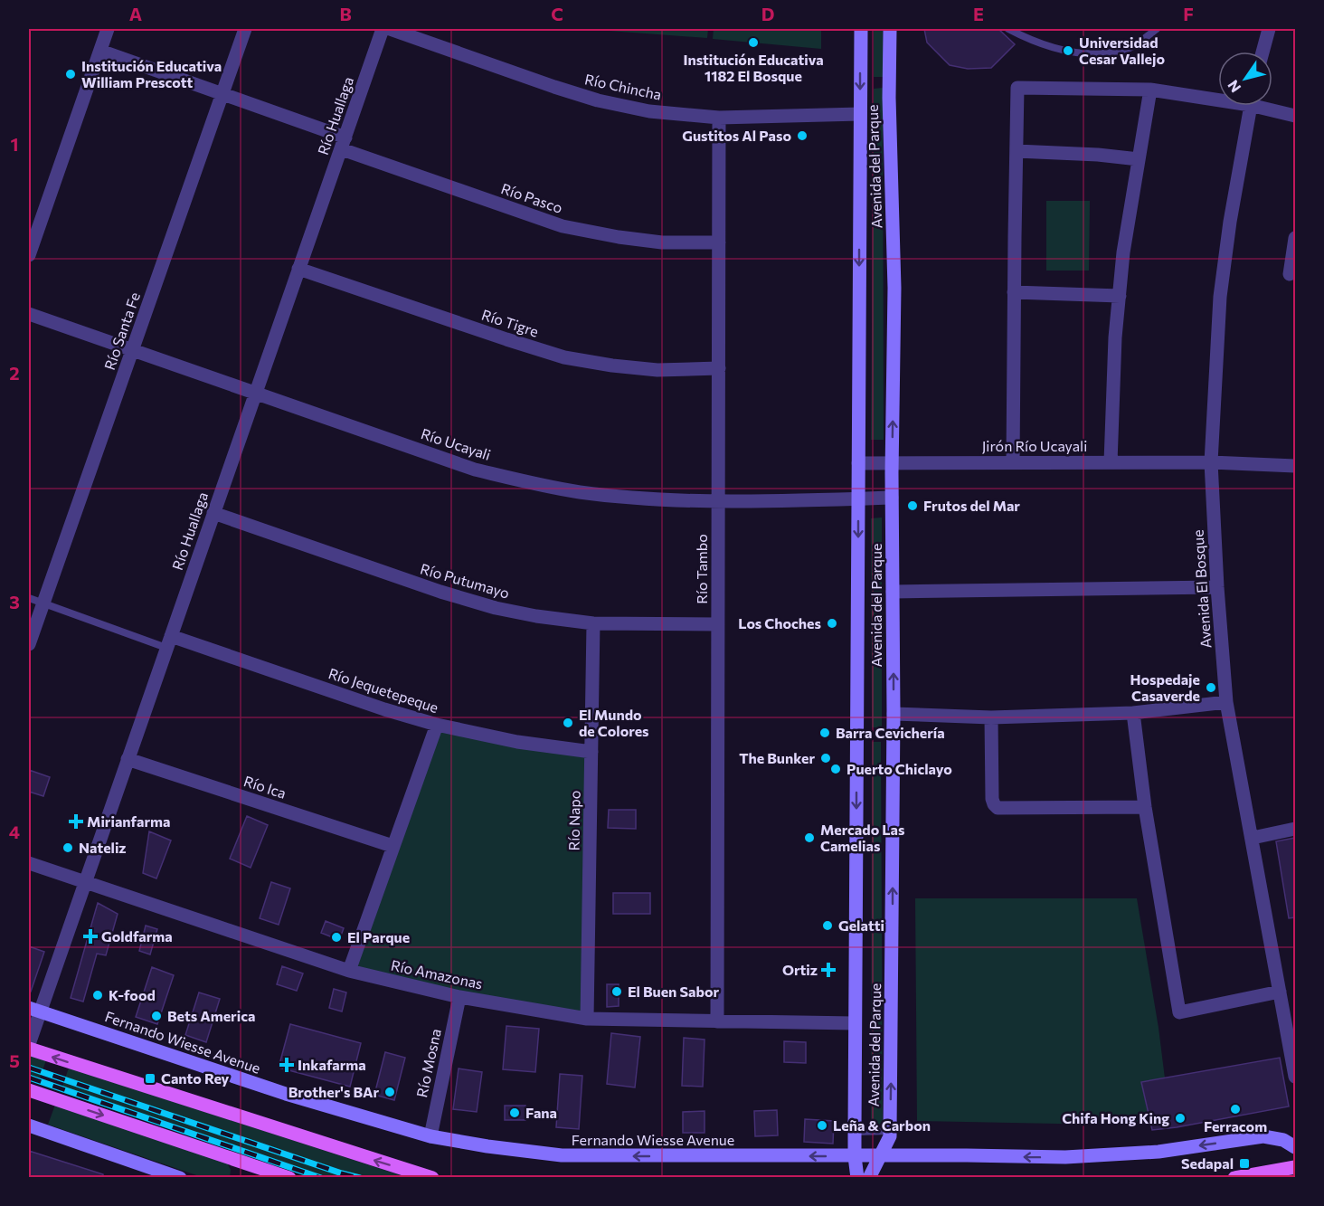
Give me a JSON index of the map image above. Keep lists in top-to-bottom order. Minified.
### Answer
{"streets":{"main road":["Avenida del Parque","Fernando Wiesse Avenue"],"street":["Río Chincha","Río Huallaga","Río Pasco","Río Tigre","Río Santa Fe","Río Ucayali","Jirón Río Ucayali","Río Tambo","Río Putumayo","Avenida El Bosque","Río Jequetepeque","Río Ica","Río Napo","Río Amazonas","Río Mosna"]},"crossings":[["Río Chincha","Avenida del Parque"],["Río Chincha","Río Tambo"],["Río Huallaga","Río Pasco"],["Río Huallaga","Río Tigre"],["Río Huallaga","Río Ucayali"],["Río Huallaga","Río Putumayo"],["Río Huallaga","Río Jequetepeque"],["Río Huallaga","Río Ica"],["Río Huallaga","Río Amazonas"],["Río Huallaga","Fernando Wiesse Avenue"],["Avenida del Parque","Río Ucayali"],["Avenida del Parque","Jirón Río Ucayali"],["Avenida del Parque","Río Amazonas"],["Avenida del Parque","Fernando Wiesse Avenue"],["Río Pasco","Río Santa Fe"],["Río Pasco","Río Tambo"],["Río Tigre","Río Tambo"],["Río Santa Fe","Río Ucayali"],["Río Santa Fe","Río Jequetepeque"],["Río Ucayali","Río Tambo"],["Jirón Río Ucayali","Avenida El Bosque"],["Río Tambo","Río Putumayo"],["Río Tambo","Río Amazonas"],["Río Putumayo","Río Napo"],["Río Jequetepeque","Río Napo"],["Río Napo","Río Amazonas"],["Río Amazonas","Río Mosna"],["Fernando Wiesse Avenue","Río Mosna"]],"one_way":["Fernando Wiesse Avenue"],"places":{"other":["Institución Educativa 1182 El Bosque","Universidad Cesar Vallejo","Institución Educativa William Prescott","Gustitos Al Paso","Frutos del Mar","Los Choches","Hospedaje Casaverde","El Mundo de Colores","Barra Cevichería","The Bunker","Puerto Chiclayo","Mercado Las Camelias","Nateliz","Gelatti","El Parque","El Buen Sabor","K-food","Bets America","Brother's BAr","Ferracom","Fana","Chifa Hong King","Leña & Carbon"],"health":["Mirianfarma","Goldfarma","Ortiz","Inkafarma"],"transit":["Canto Rey","Sedapal"]},"north":"bottom left","grid":{"columns":["A","B","C","D","E","F"],"rows":["1","2","3","4","5"]}}
